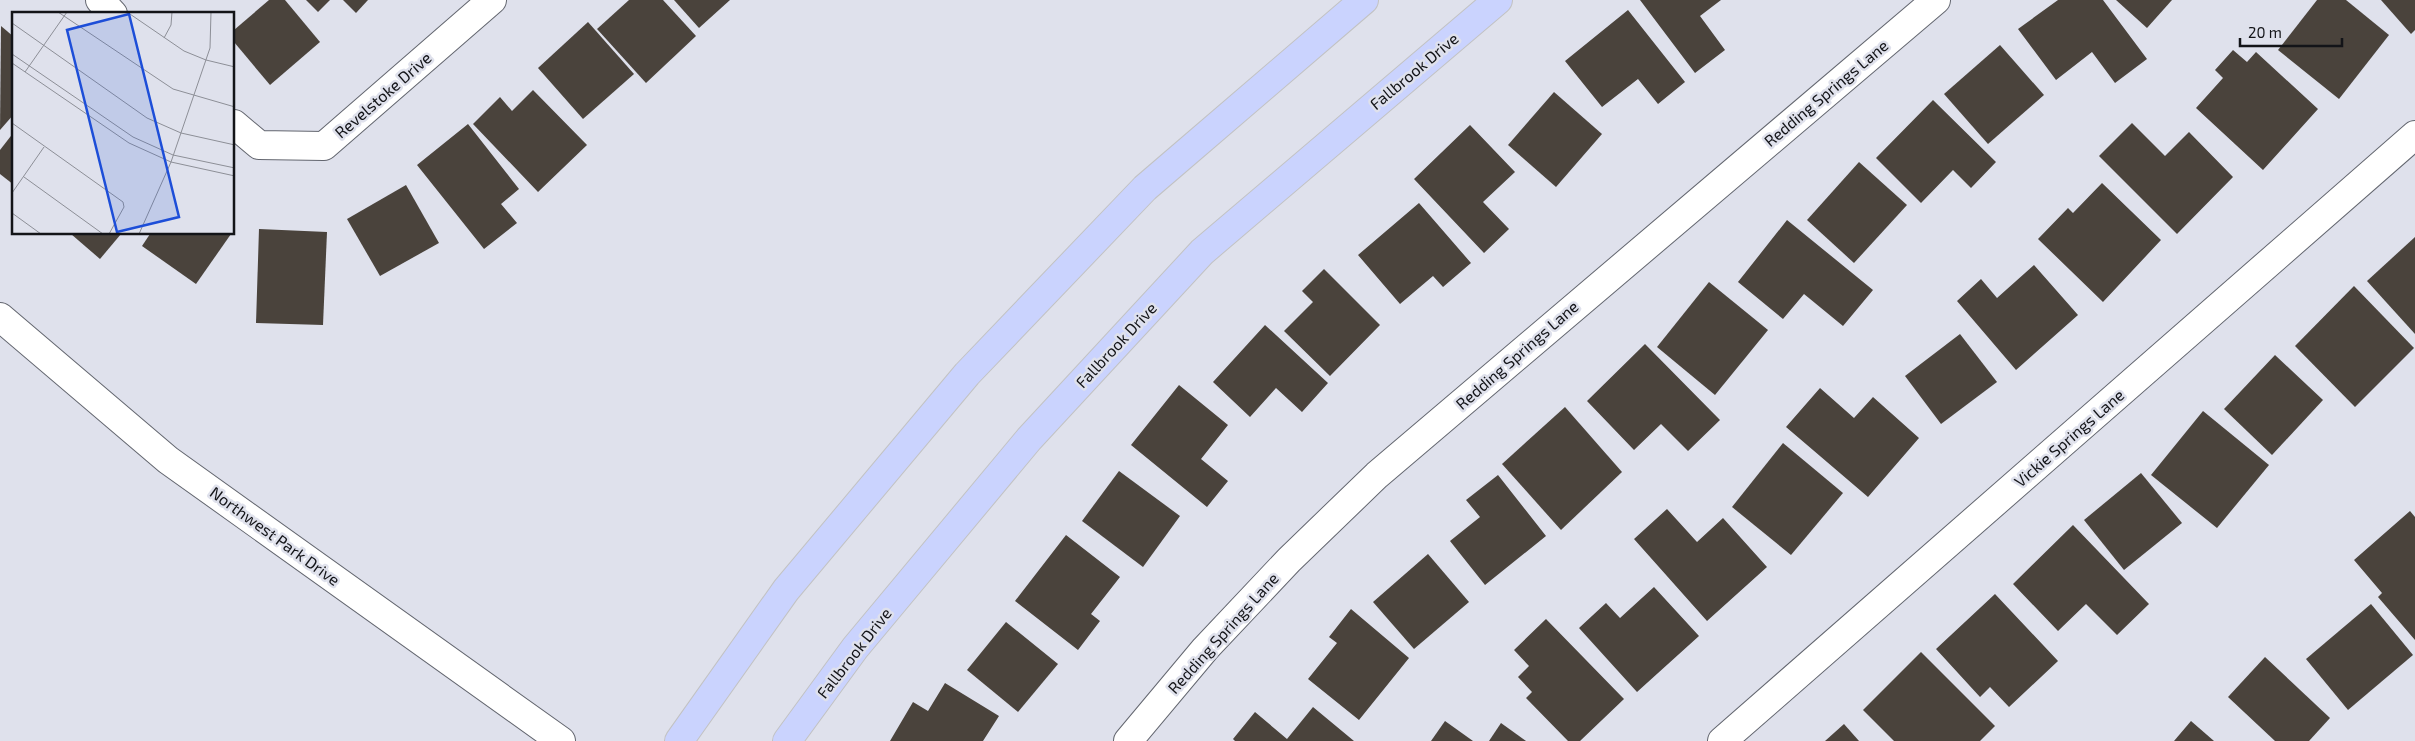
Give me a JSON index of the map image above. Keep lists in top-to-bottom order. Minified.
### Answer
{"streets":{"main road":["Fallbrook Drive"],"street":["Redding Springs Lane","Revelstoke Drive","Vickie Springs Lane","Northwest Park Drive"]},"scale_bar":"20 m"}
